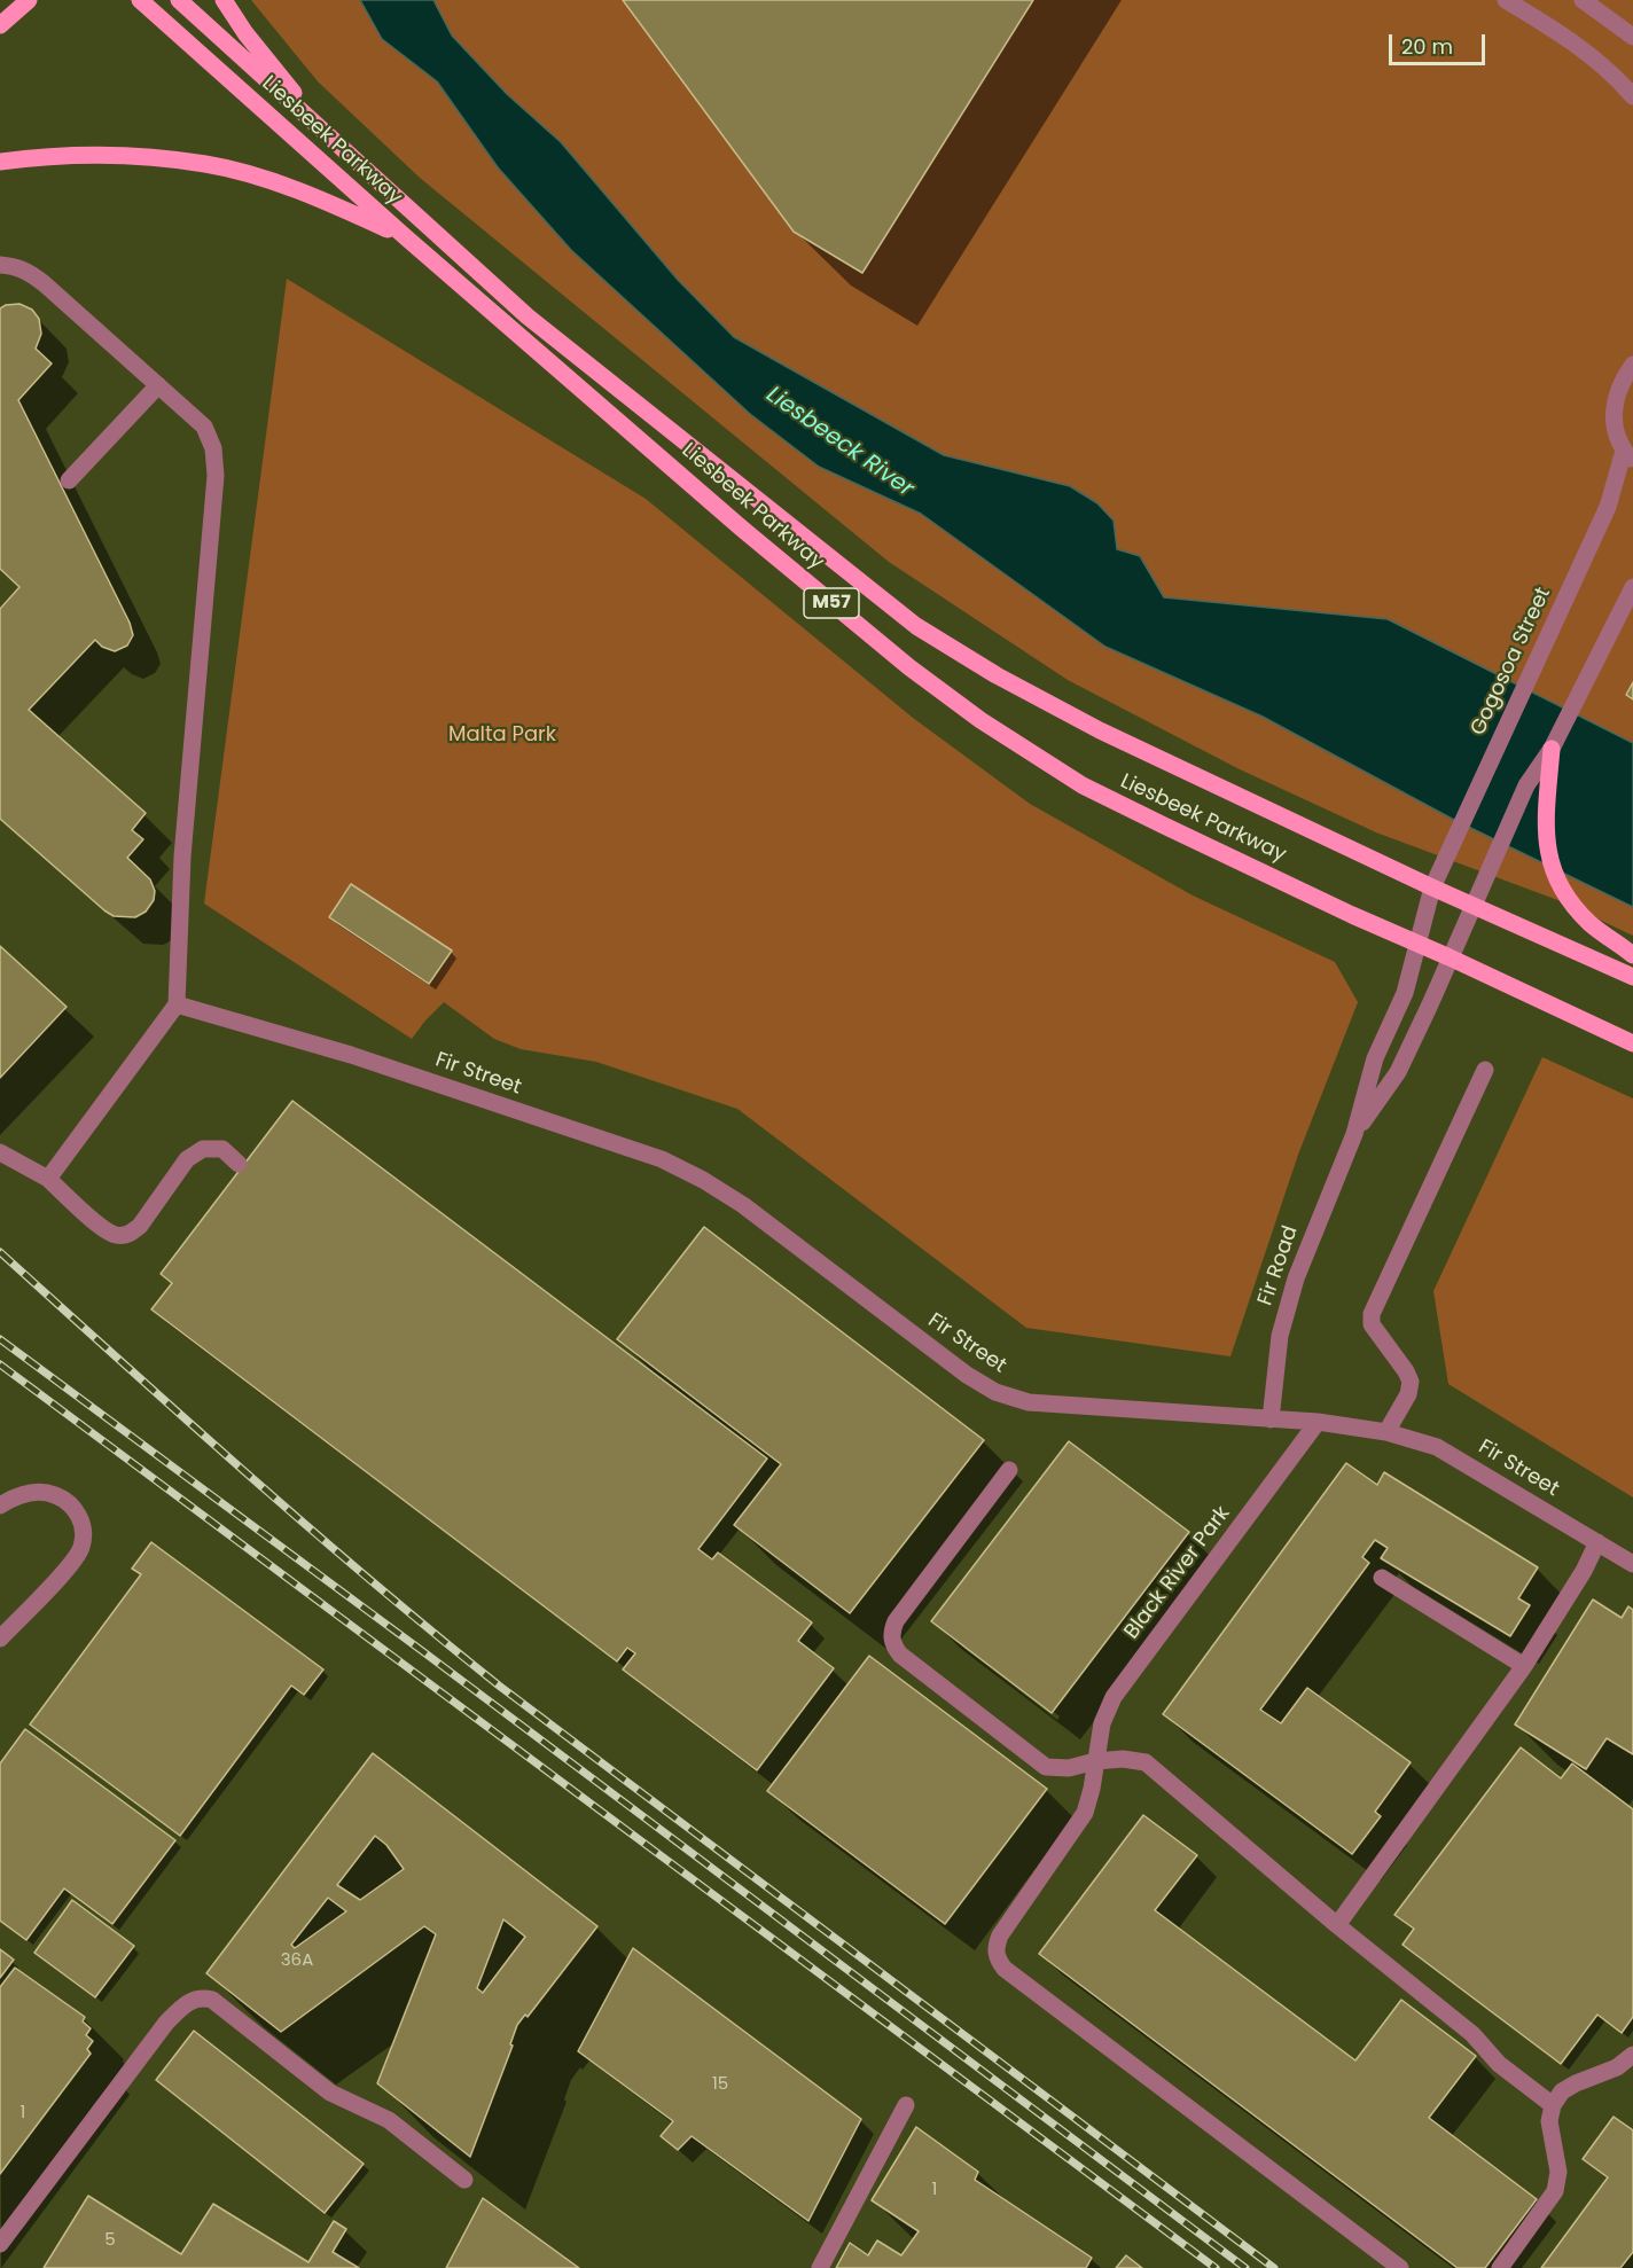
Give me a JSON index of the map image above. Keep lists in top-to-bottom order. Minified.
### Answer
{"streets":{"main road":["Liesbeek Parkway","M57"],"street":["Gogosoa Street","Fir Street","Fir Road","Black River Park"]},"crossings":[["Liesbeek Parkway","Gogosoa Street"],["Liesbeek Parkway","Fir Road"],["Gogosoa Street","Fir Road"],["Fir Street","Fir Road"],["Fir Street","Black River Park"]],"water":["Liesbeeck River"],"parks":["Malta Park"],"house_numbers":["36A","15","1","1","5"],"scale_bar":"20 m"}
